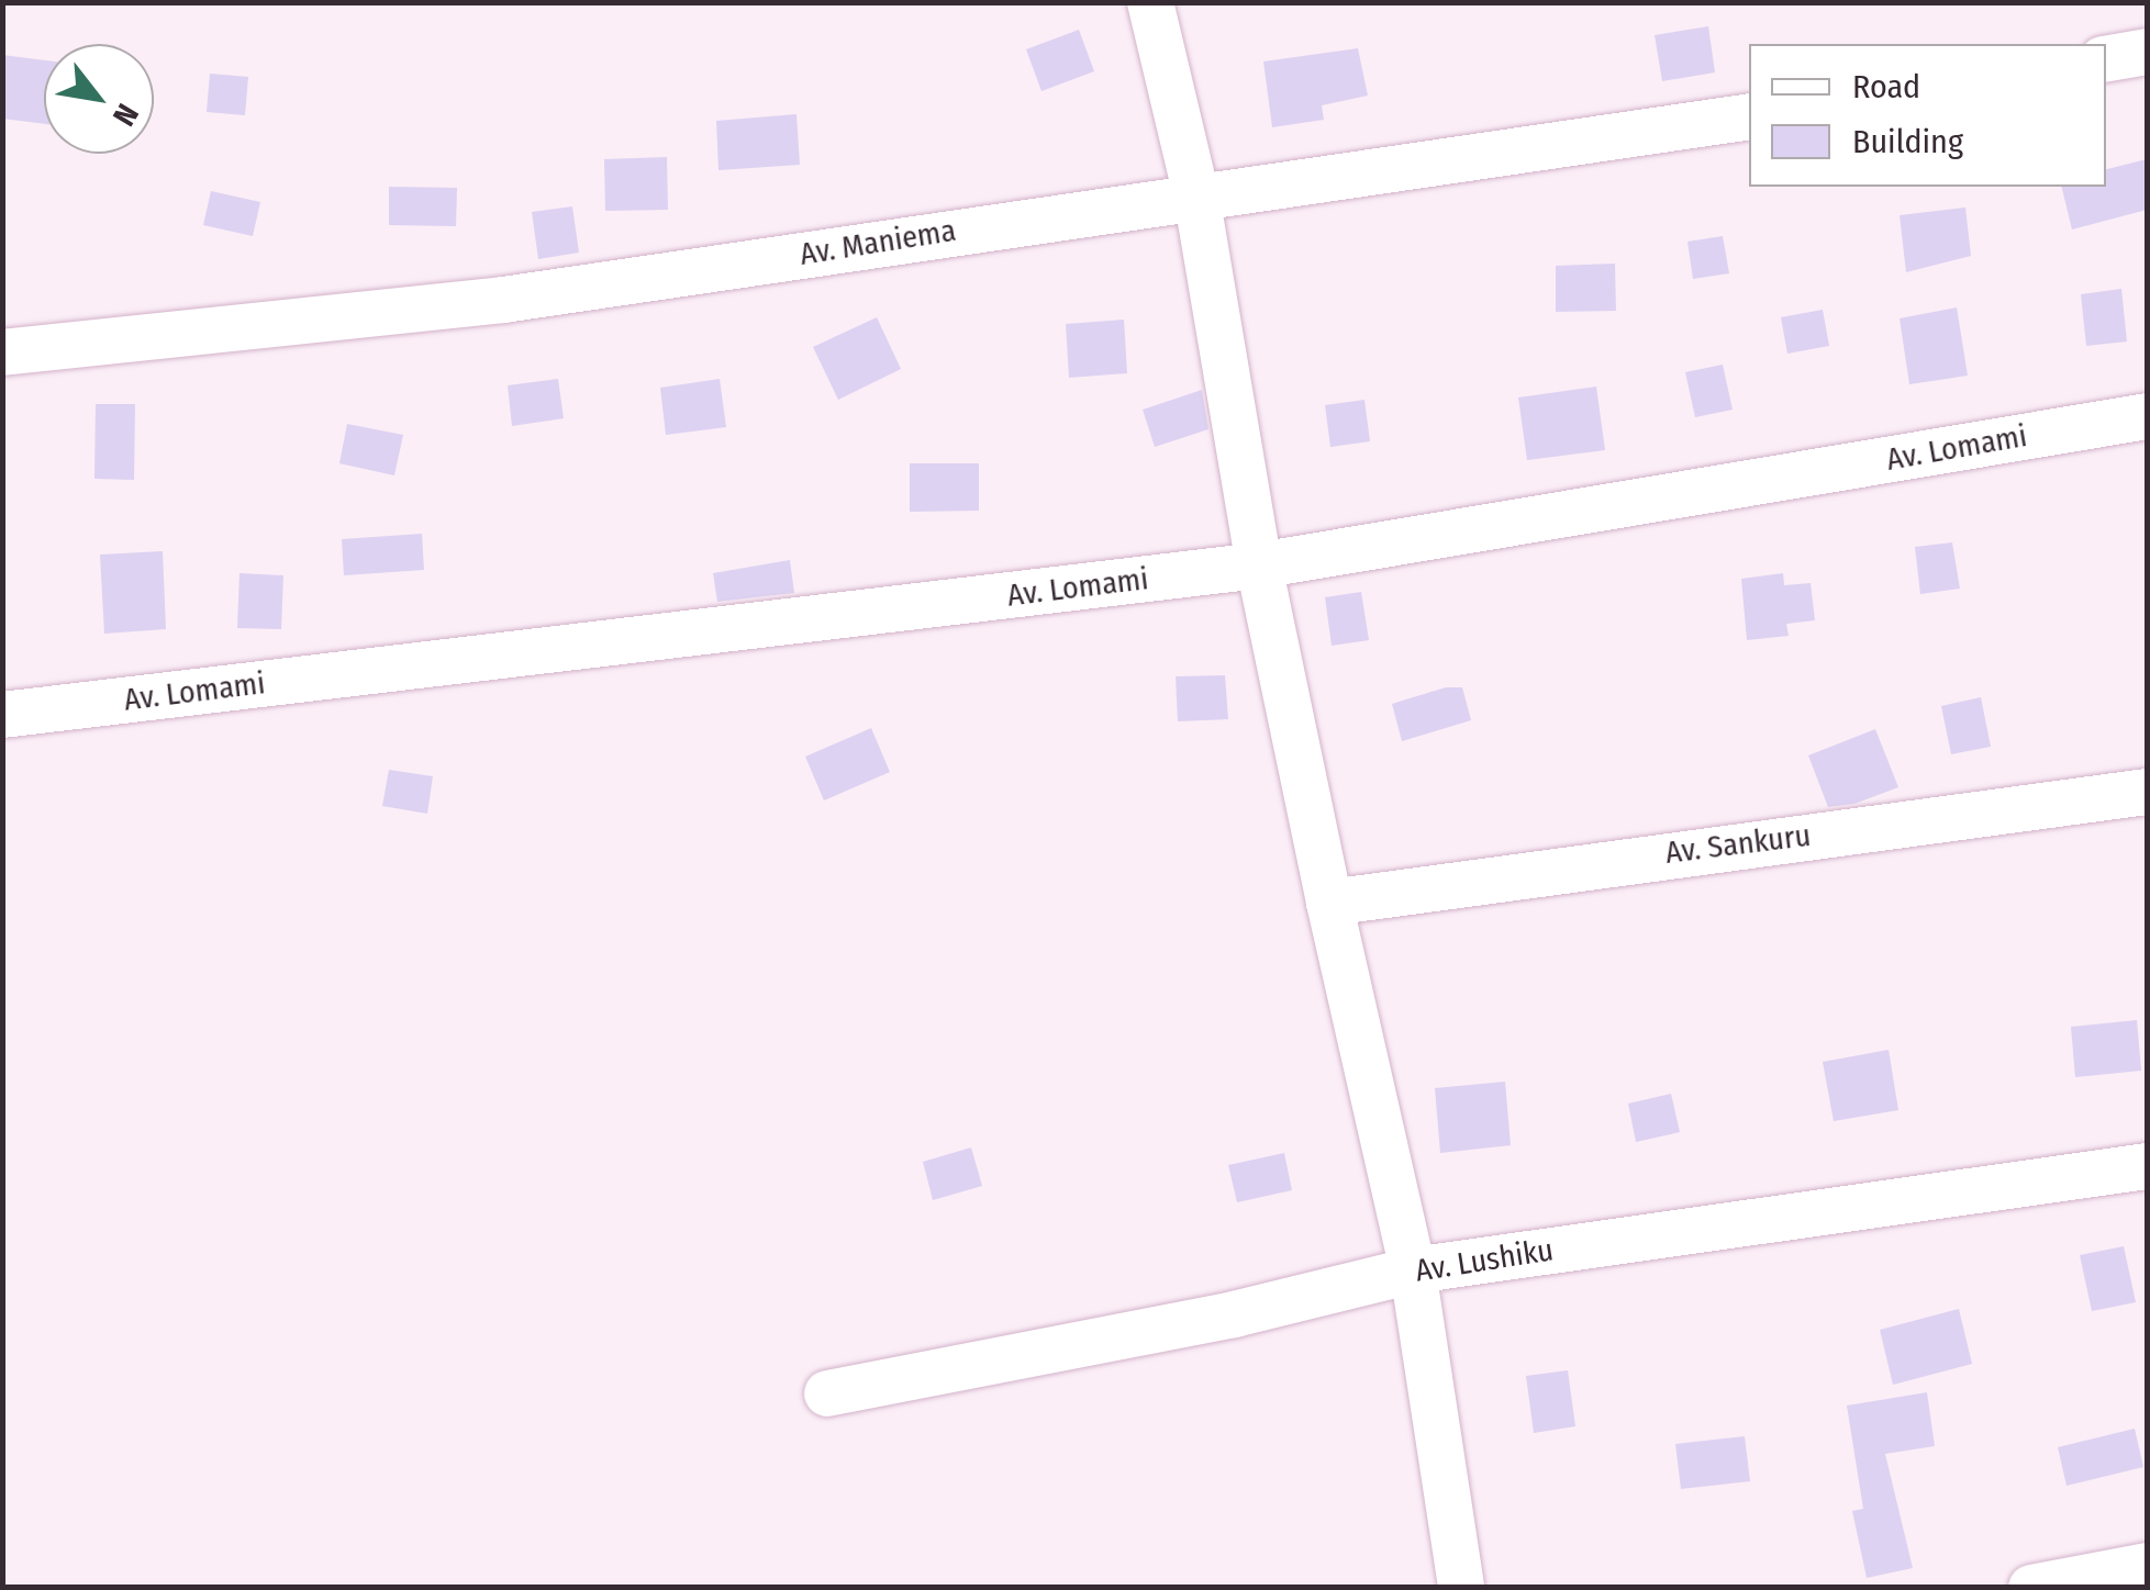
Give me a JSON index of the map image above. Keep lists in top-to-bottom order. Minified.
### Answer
{"streets":{"street":["Av. Maniema","Av. Lomami","Av. Sankuru","Av. Lushiku"]},"legend":["Road","Building"],"north":"bottom right"}
